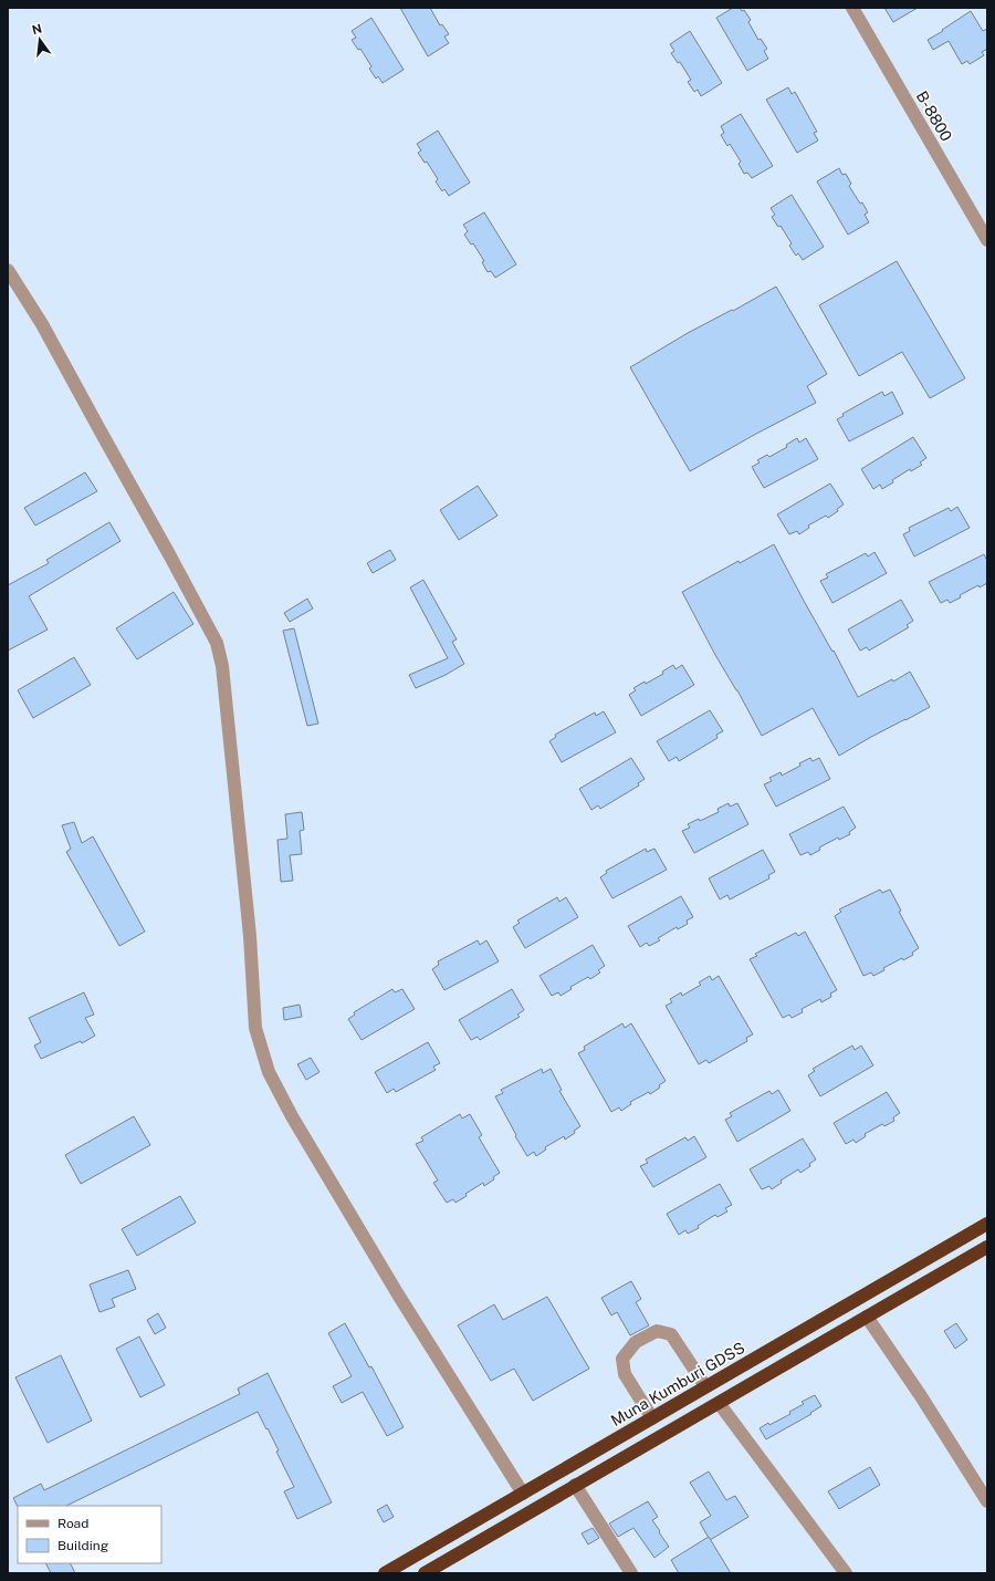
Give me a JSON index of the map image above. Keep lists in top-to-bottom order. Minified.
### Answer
{"streets":{"highway":["Muna Kumburi GDSS"],"street":["B-8800"]},"legend":["Road","Building"],"north":"top"}
